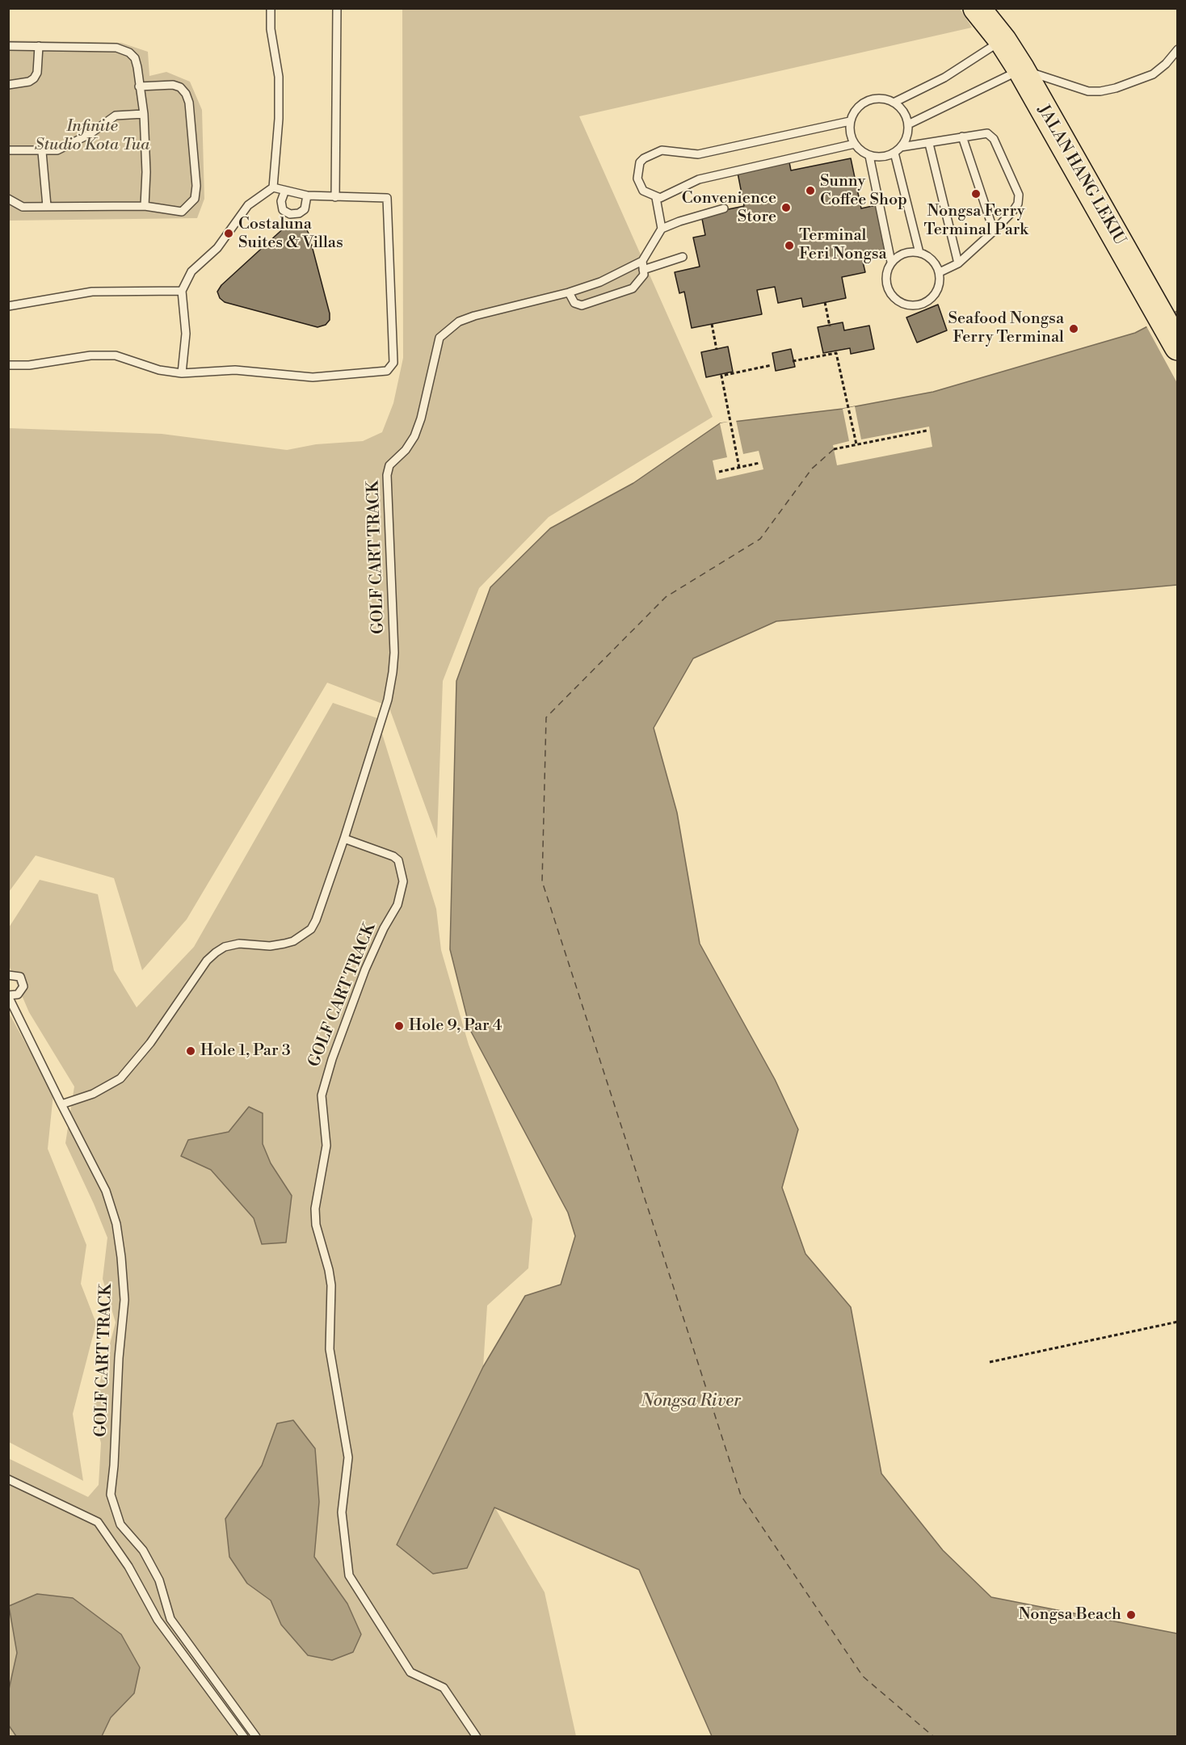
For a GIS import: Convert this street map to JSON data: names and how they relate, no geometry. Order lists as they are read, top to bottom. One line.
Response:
{"streets":{"highway":["JALAN HANG LEKIU"],"lane":["GOLF CART TRACK"]},"water":["Nongsa River"],"parks":["Infinite Studio Kota Tua"],"places":["Sunny Coffee Shop","Nongsa Ferry Terminal Park","Convenience Store","Costaluna Suites & Villas","Terminal Feri Nongsa","Seafood Nongsa Ferry Terminal","Hole 9, Par 4","Hole 1, Par 3","Nongsa Beach"]}
